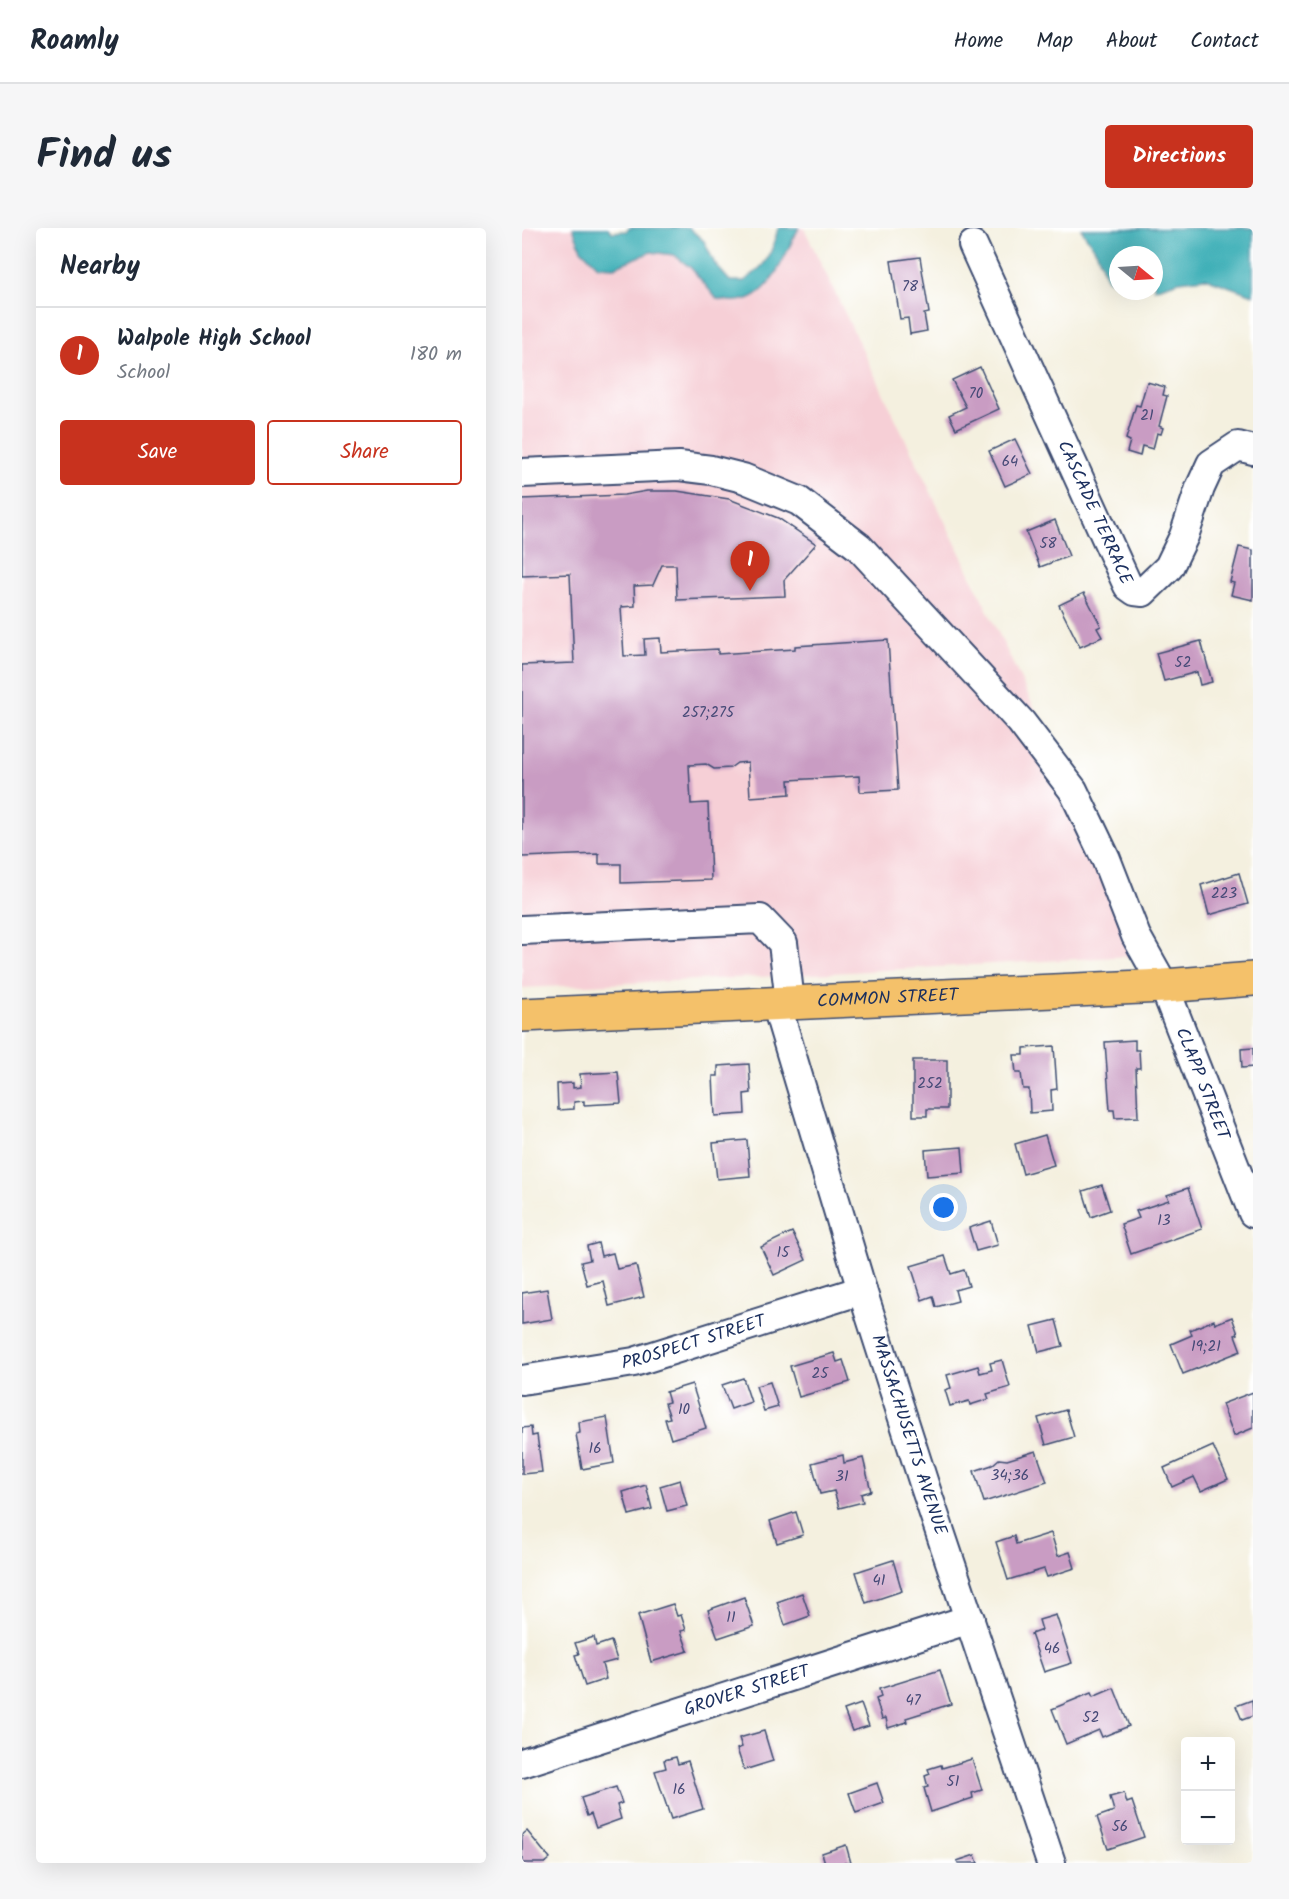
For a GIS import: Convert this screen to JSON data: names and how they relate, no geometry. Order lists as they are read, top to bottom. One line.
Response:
{"streets":{"main road":["COMMON STREET"],"street":["CASCADE TERRACE","CLAPP STREET","PROSPECT STREET","MASSACHUSETTS AVENUE","GROVER STREET"]},"crossings":[["COMMON STREET","CLAPP STREET"],["COMMON STREET","MASSACHUSETTS AVENUE"],["PROSPECT STREET","MASSACHUSETTS AVENUE"],["MASSACHUSETTS AVENUE","GROVER STREET"]],"house_numbers":["78","70","21","64","58","52","257;275","223","252","13","15","19;21","25","10","16","34;36","31","41","11","46","47","52","51","16","56"],"north":"right","page":{"header":"Roamly","nav":["Home","Map","About","Contact"],"title":"Find us","buttons":["Directions",["Save","Share"]],"heading":"Nearby","list":[{"mark":"1","name":"Walpole High School","note":"School","value":"180 m"}],"pins":"1","map_buttons":["+","−"]}}
